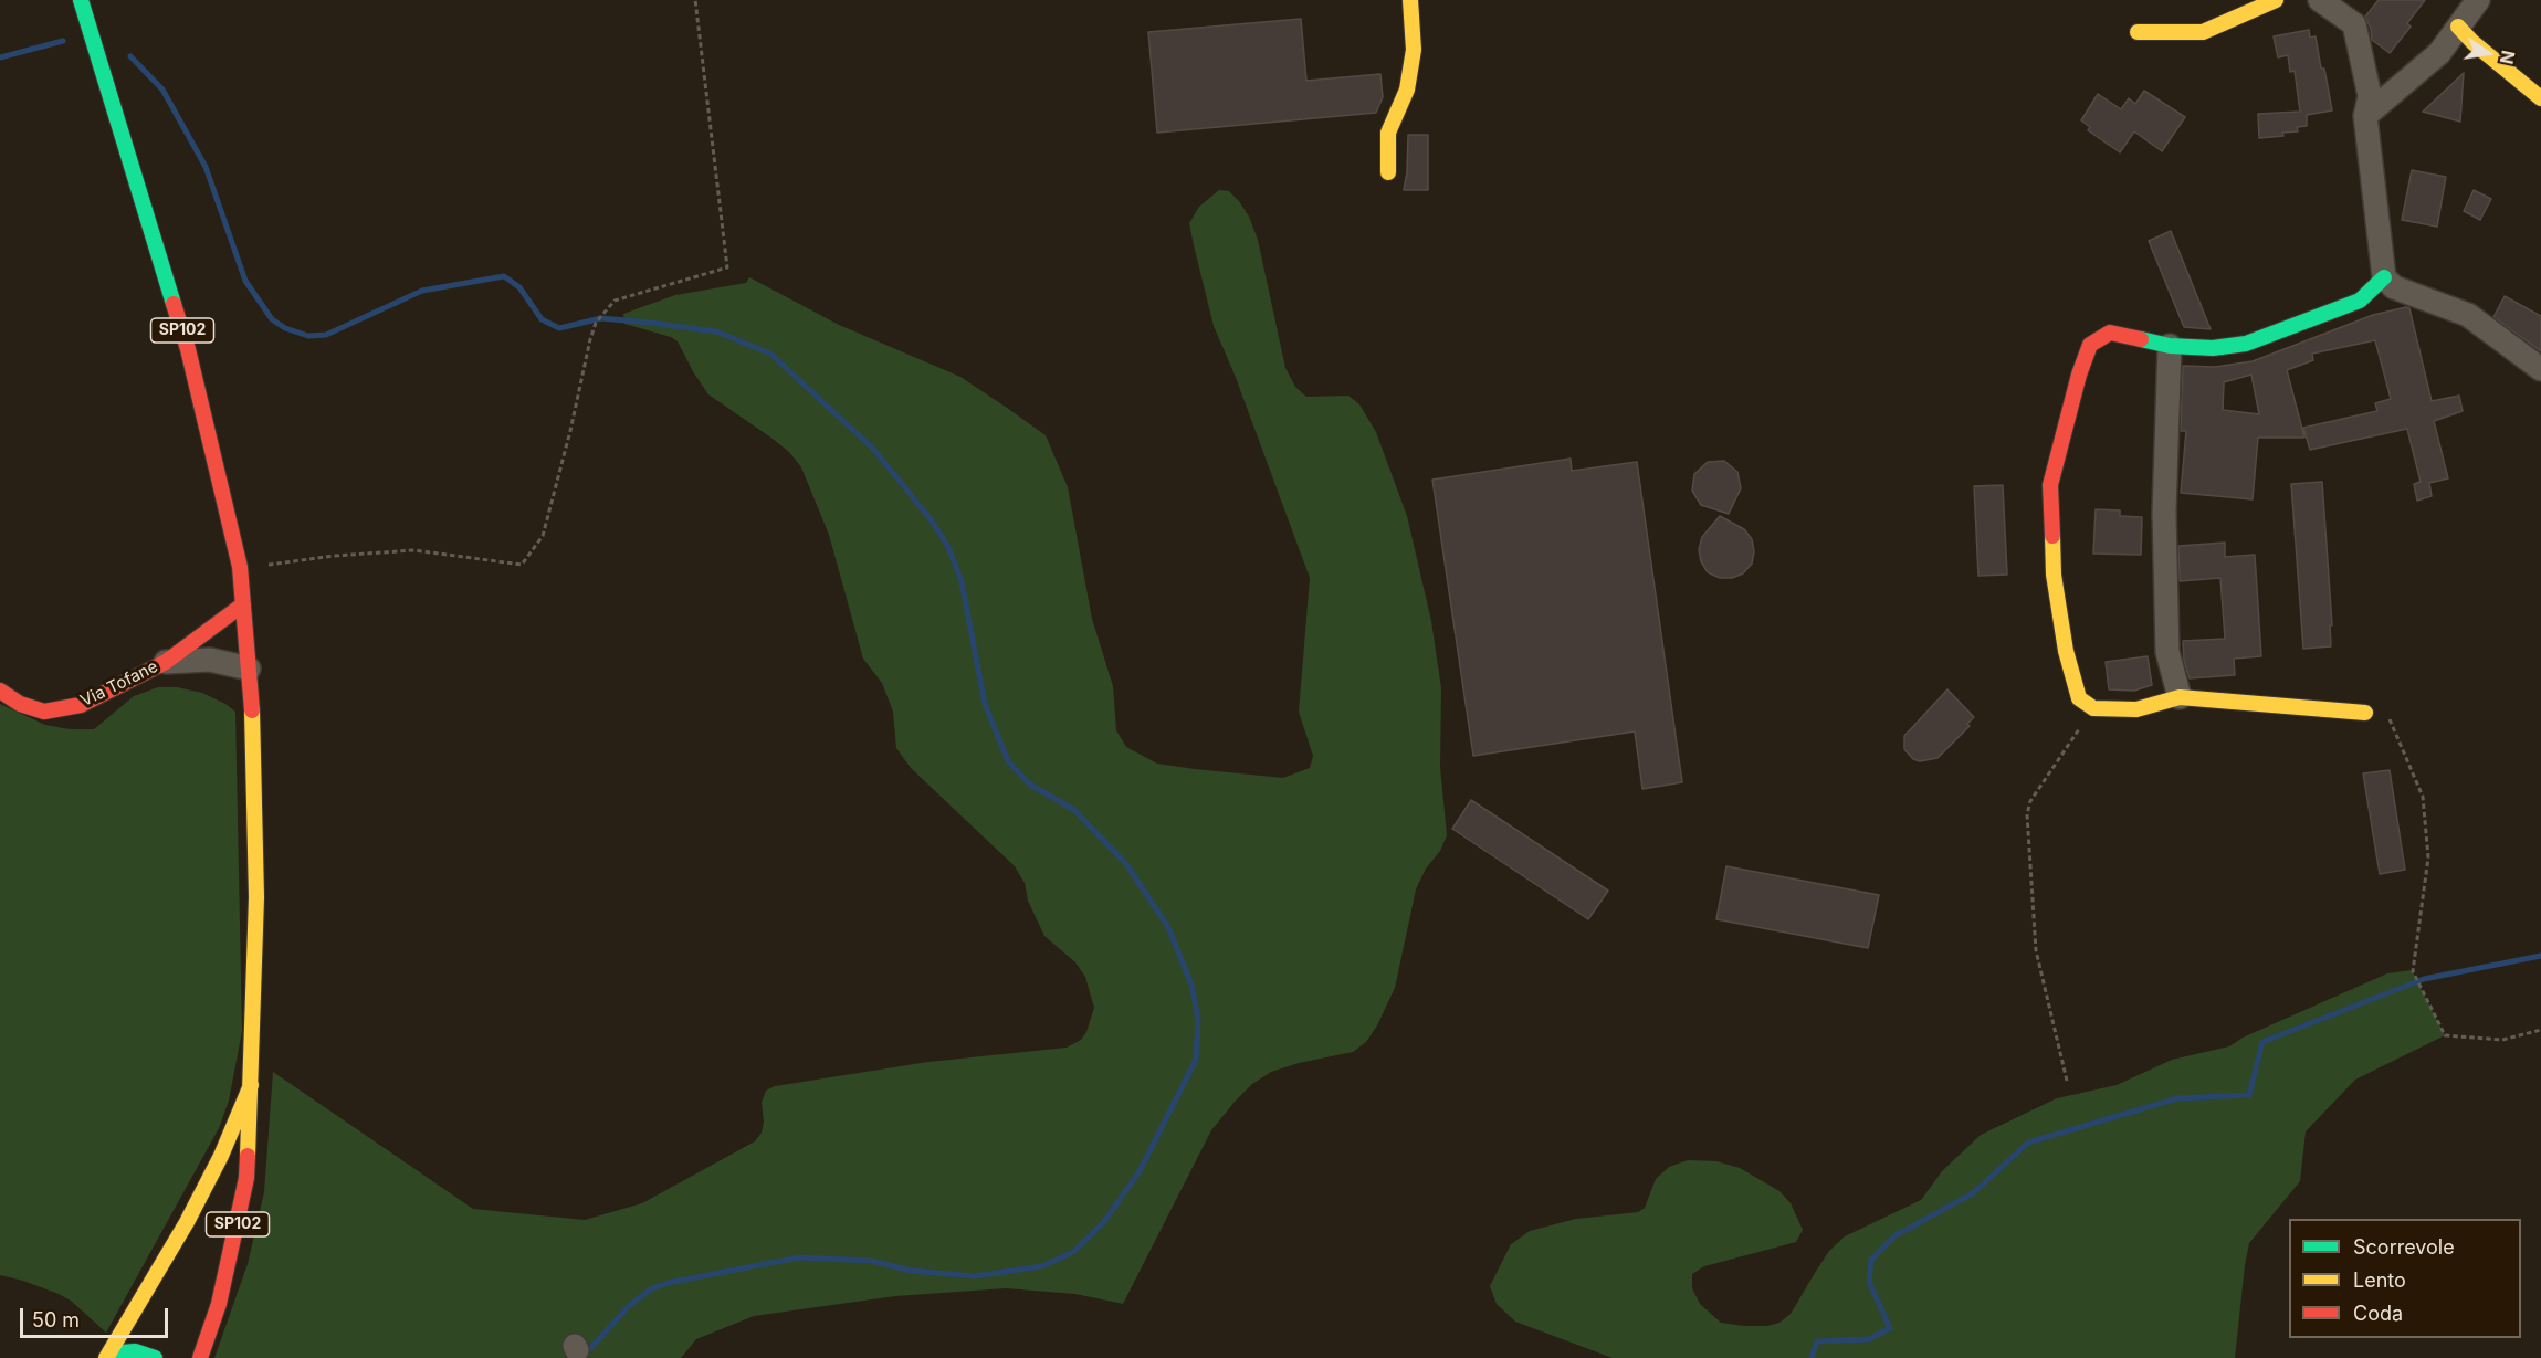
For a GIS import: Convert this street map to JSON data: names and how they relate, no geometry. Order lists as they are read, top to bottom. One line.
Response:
{"streets":{"main road":["SP102","Via Tofane"]},"crossings":[["SP102","Via Tofane"]],"legend":["Scorrevole","Lento","Coda"],"scale_bar":"50 m","north":"right"}
